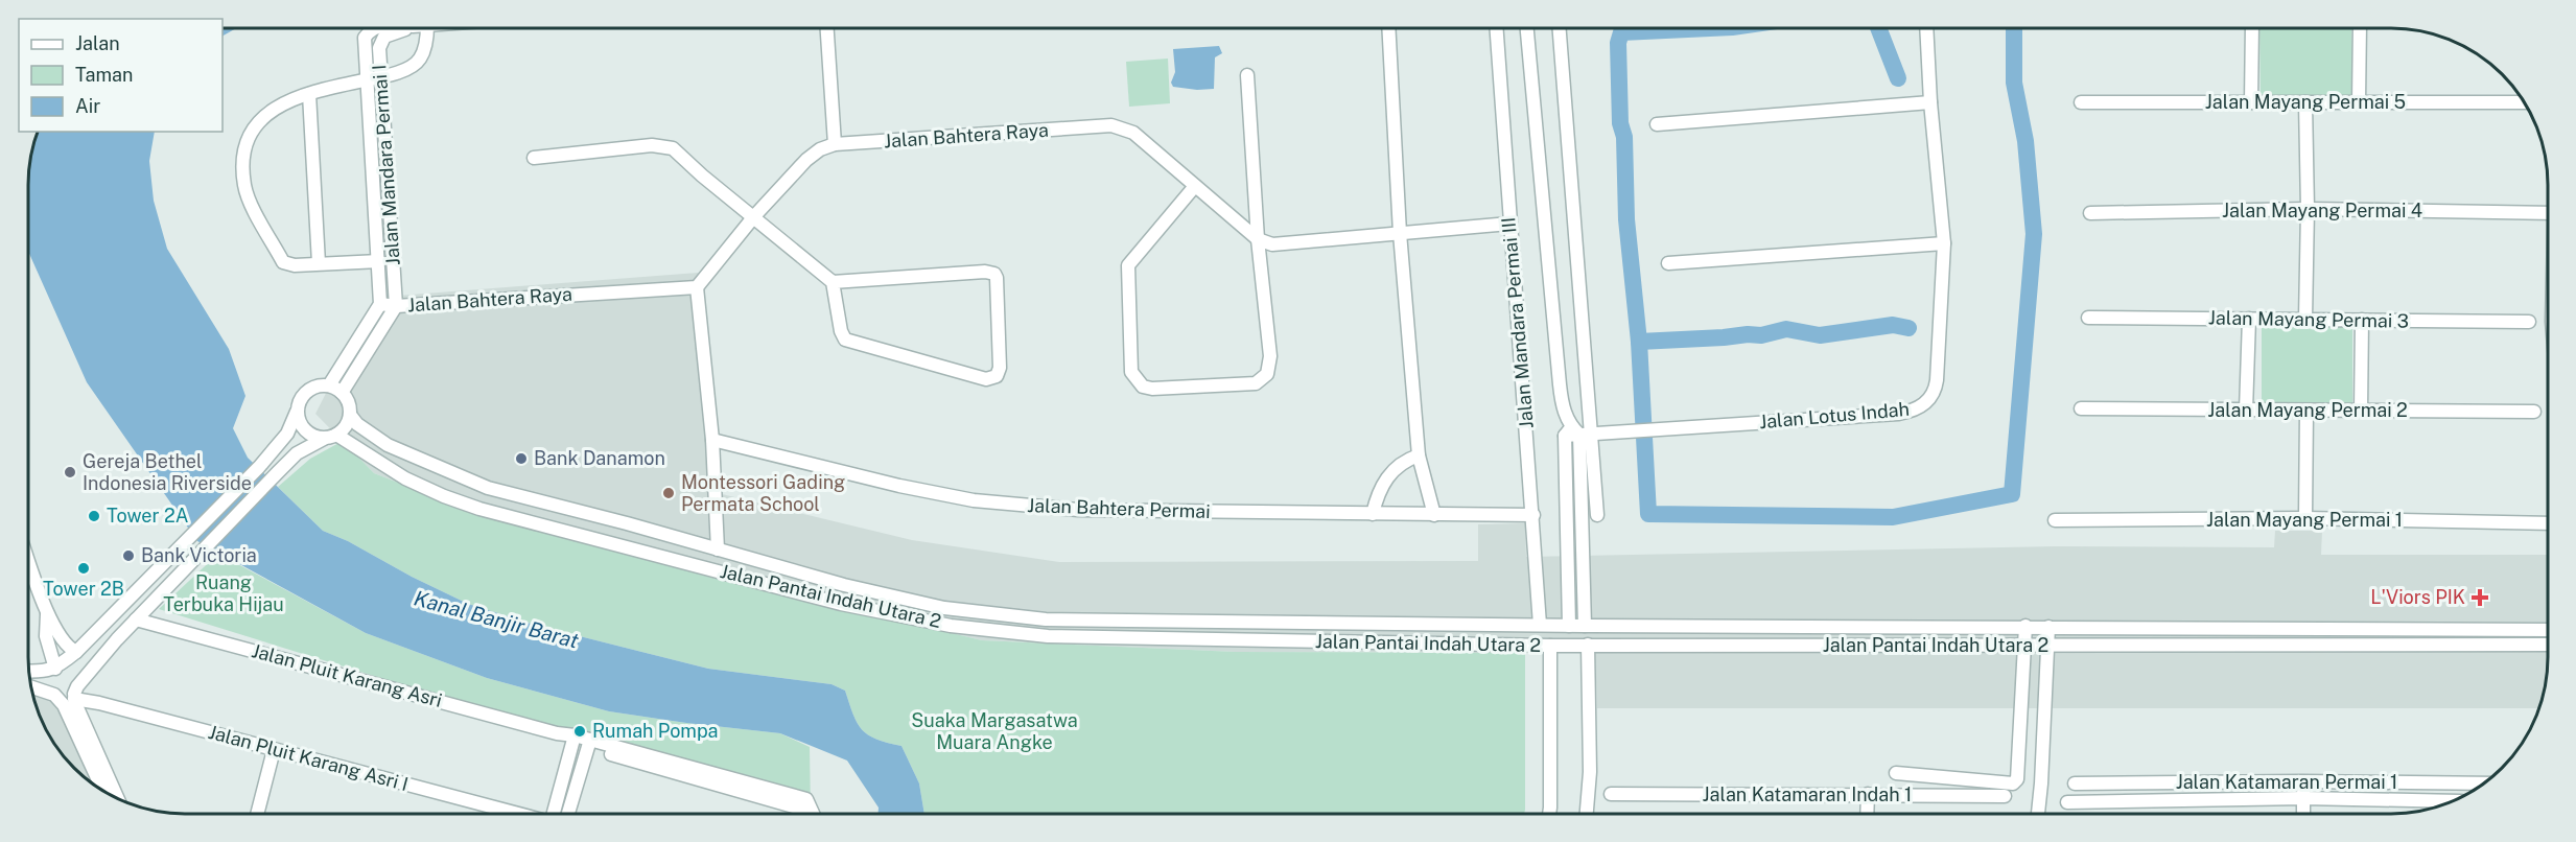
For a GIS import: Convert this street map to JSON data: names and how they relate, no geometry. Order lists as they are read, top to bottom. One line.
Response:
{"streets":{"street":["Jalan Mayang Permai 5","Jalan Bahtera Raya","Jalan Mandara Permai I","Jalan Mayang Permai 4","Jalan Mayang Permai 3","Jalan Mandara Permai III","Jalan Mayang Permai 2","Jalan Lotus Indah","Jalan Bahtera Permai","Jalan Mayang Permai 1","Jalan Pantai Indah Utara 2","Jalan Pluit Karang Asri","Jalan Pluit Karang Asri I","Jalan Katamaran Permai 1","Jalan Katamaran Indah 1"]},"crossings":[["Jalan Bahtera Raya","Jalan Mandara Permai I"],["Jalan Mandara Permai III","Jalan Bahtera Permai"],["Jalan Mandara Permai III","Jalan Pantai Indah Utara 2"],["Jalan Pantai Indah Utara 2","Jalan Katamaran Indah 1"]],"water":["Kanal Banjir Barat"],"parks":["Ruang Terbuka Hijau","Suaka Margasatwa Muara Angke"],"places":{"other":["Bank Danamon","Gereja Bethel Indonesia Riverside","Montessori Gading Permata School","Tower 2A","Bank Victoria","Tower 2B","Rumah Pompa"],"health":["L'Viors PIK"]},"legend":["Jalan","Taman","Air"]}
